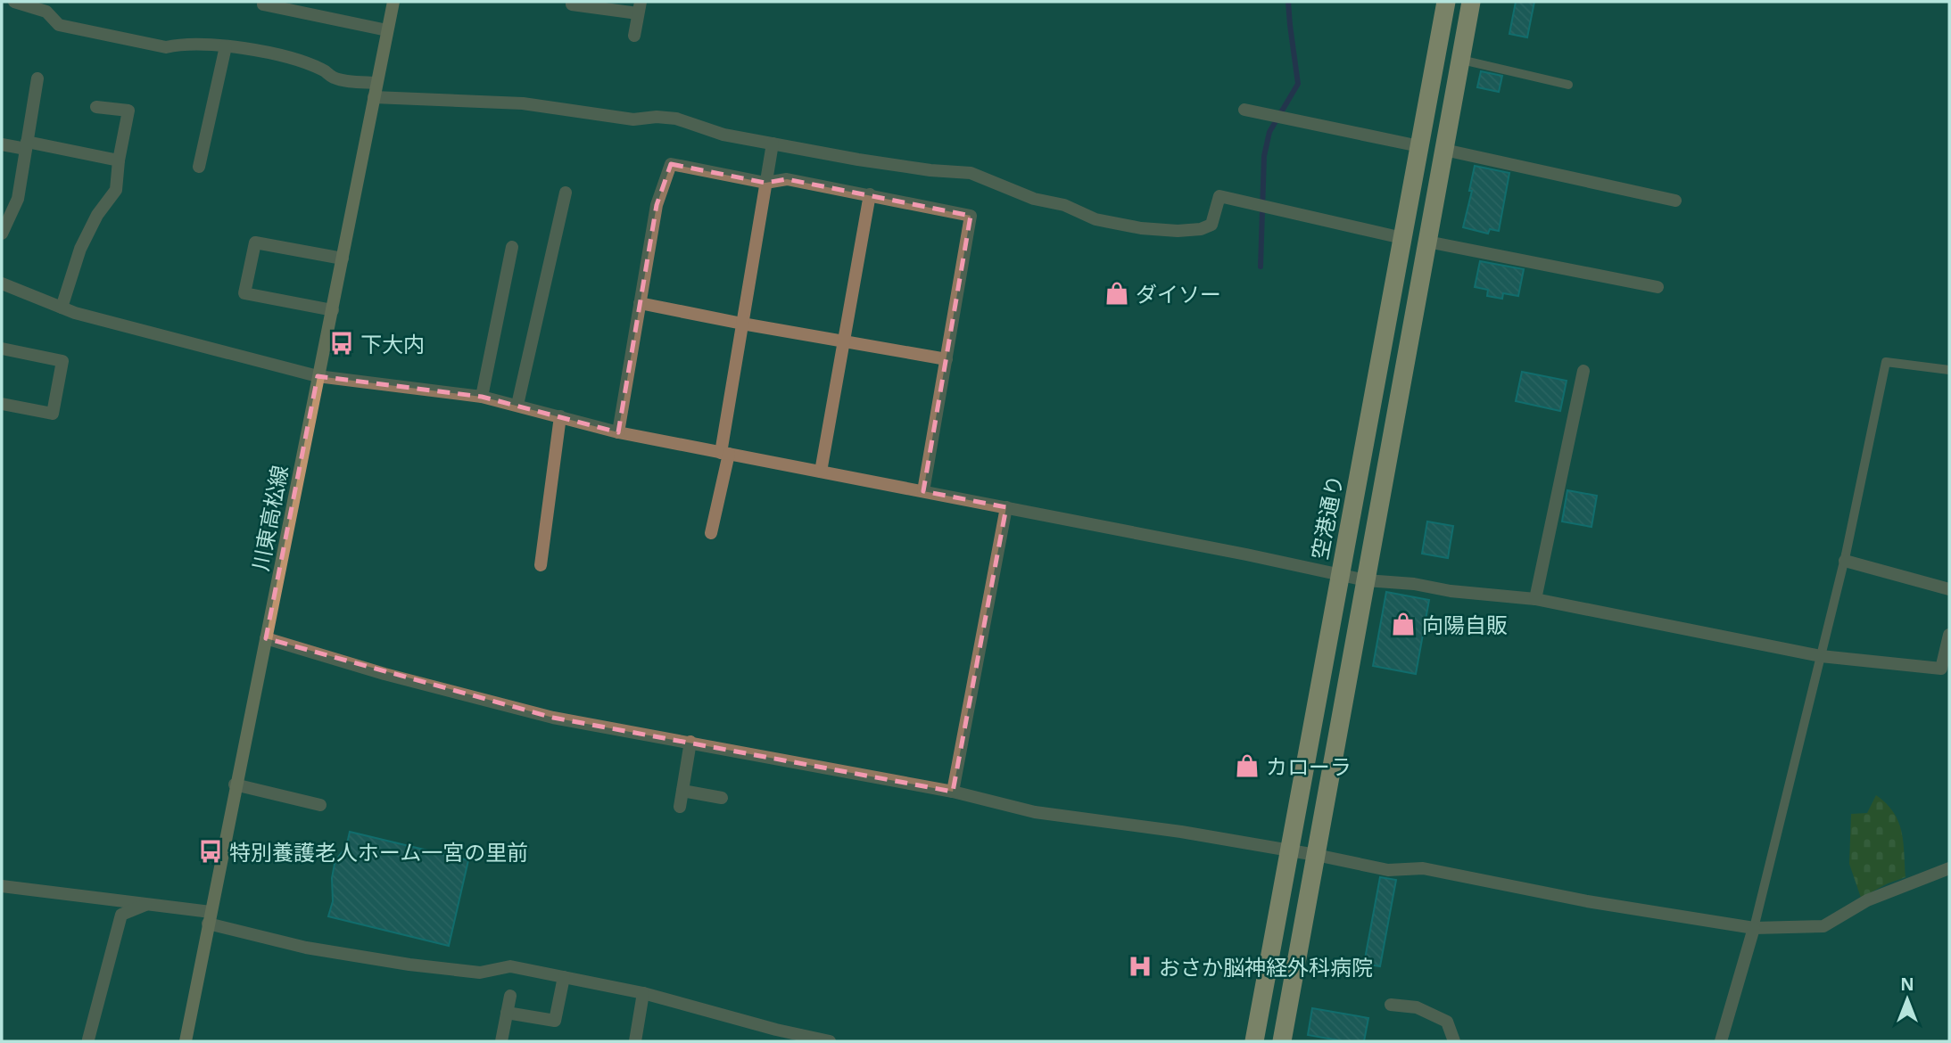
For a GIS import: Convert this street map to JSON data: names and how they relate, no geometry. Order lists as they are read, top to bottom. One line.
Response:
{"streets":{"highway":["空港通り"],"main road":["川東高松線"]},"places":{"shop":["ダイソー","向陽自販","カローラ"],"bus stop":["下大内","特別養護老人ホーム一宮の里前"],"hospital":["おさか脳神経外科病院"]},"north":"top"}
